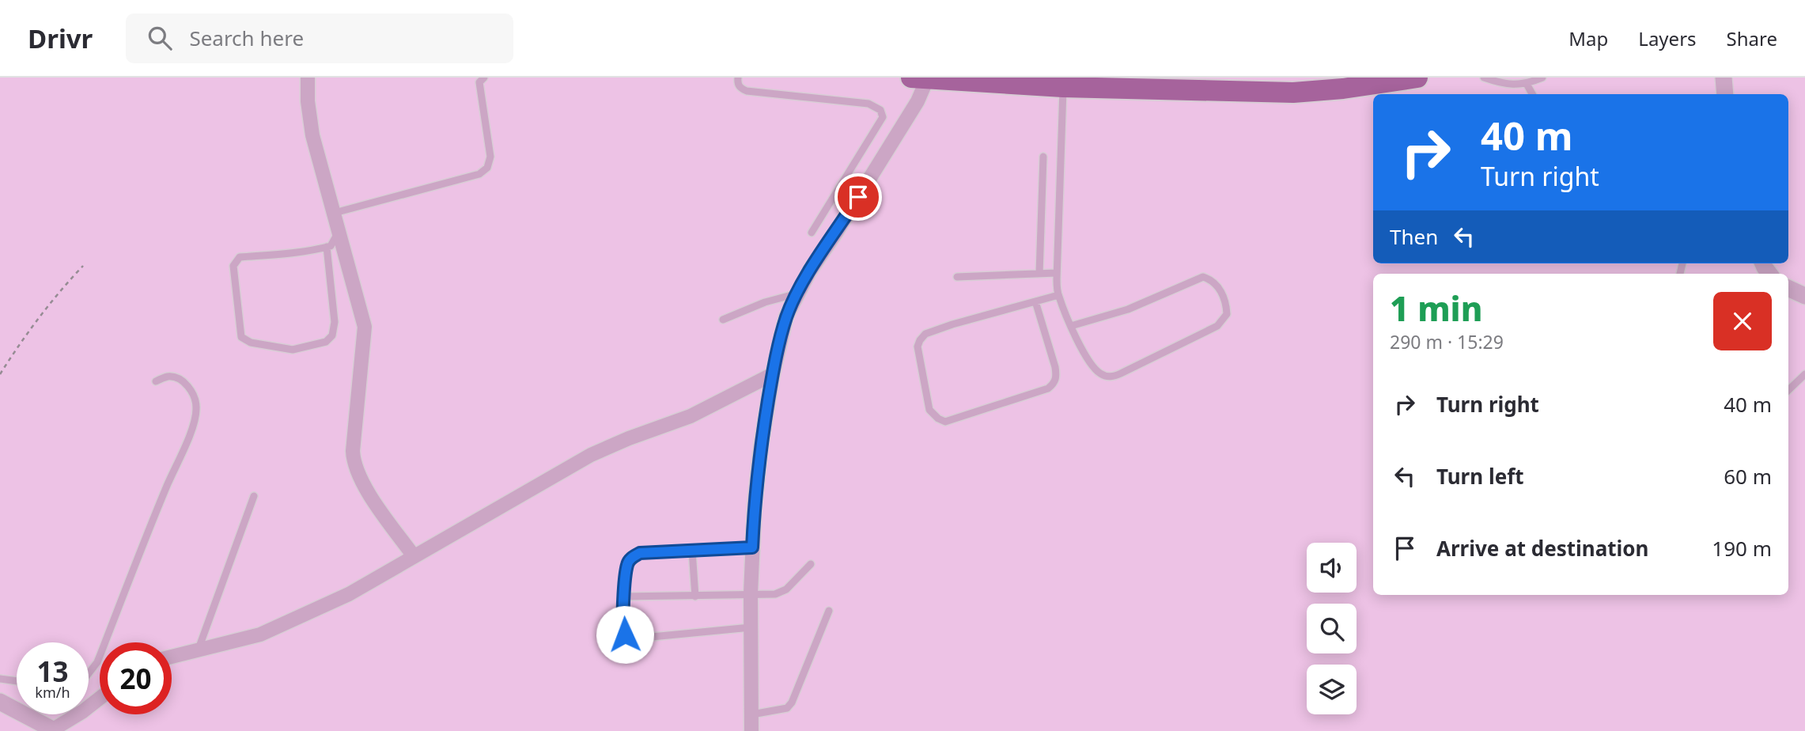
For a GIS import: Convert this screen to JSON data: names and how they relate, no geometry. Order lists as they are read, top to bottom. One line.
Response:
{"page":{"header":"Drivr","search":"Search here","nav":["Map","Layers","Share"],"turn":["40 m","Turn right"],"then":"Then","heading":["1 min","290 m · 15:29"],"list":[{"name":"Turn right","value":"40 m"},{"name":"Turn left","value":"60 m"},{"name":"Arrive at destination","value":"190 m"}],"speed":"13 km/h","limit":"20"}}
